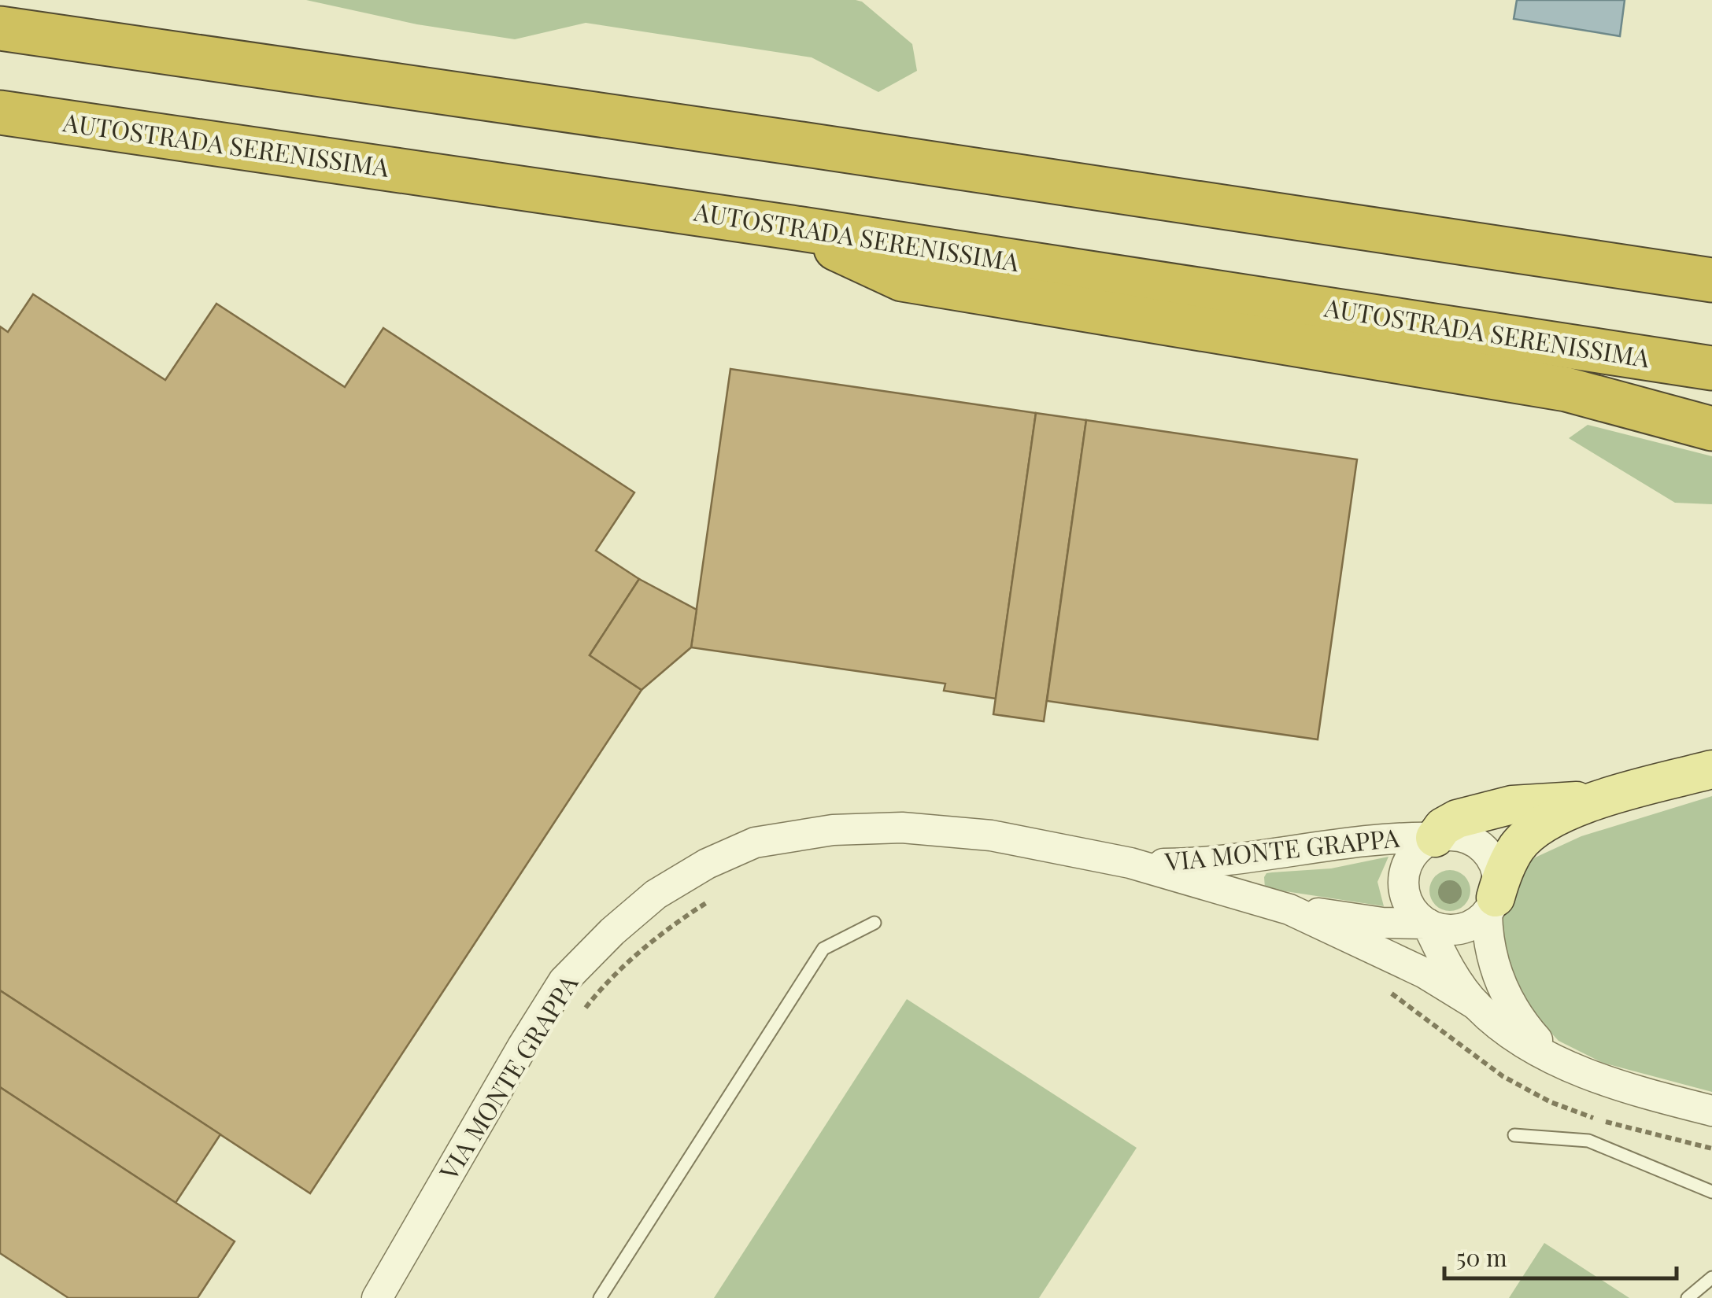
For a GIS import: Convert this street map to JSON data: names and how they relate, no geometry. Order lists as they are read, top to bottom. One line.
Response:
{"streets":{"highway":["AUTOSTRADA SERENISSIMA"],"street":["VIA MONTE GRAPPA"]},"scale_bar":"50 m"}
